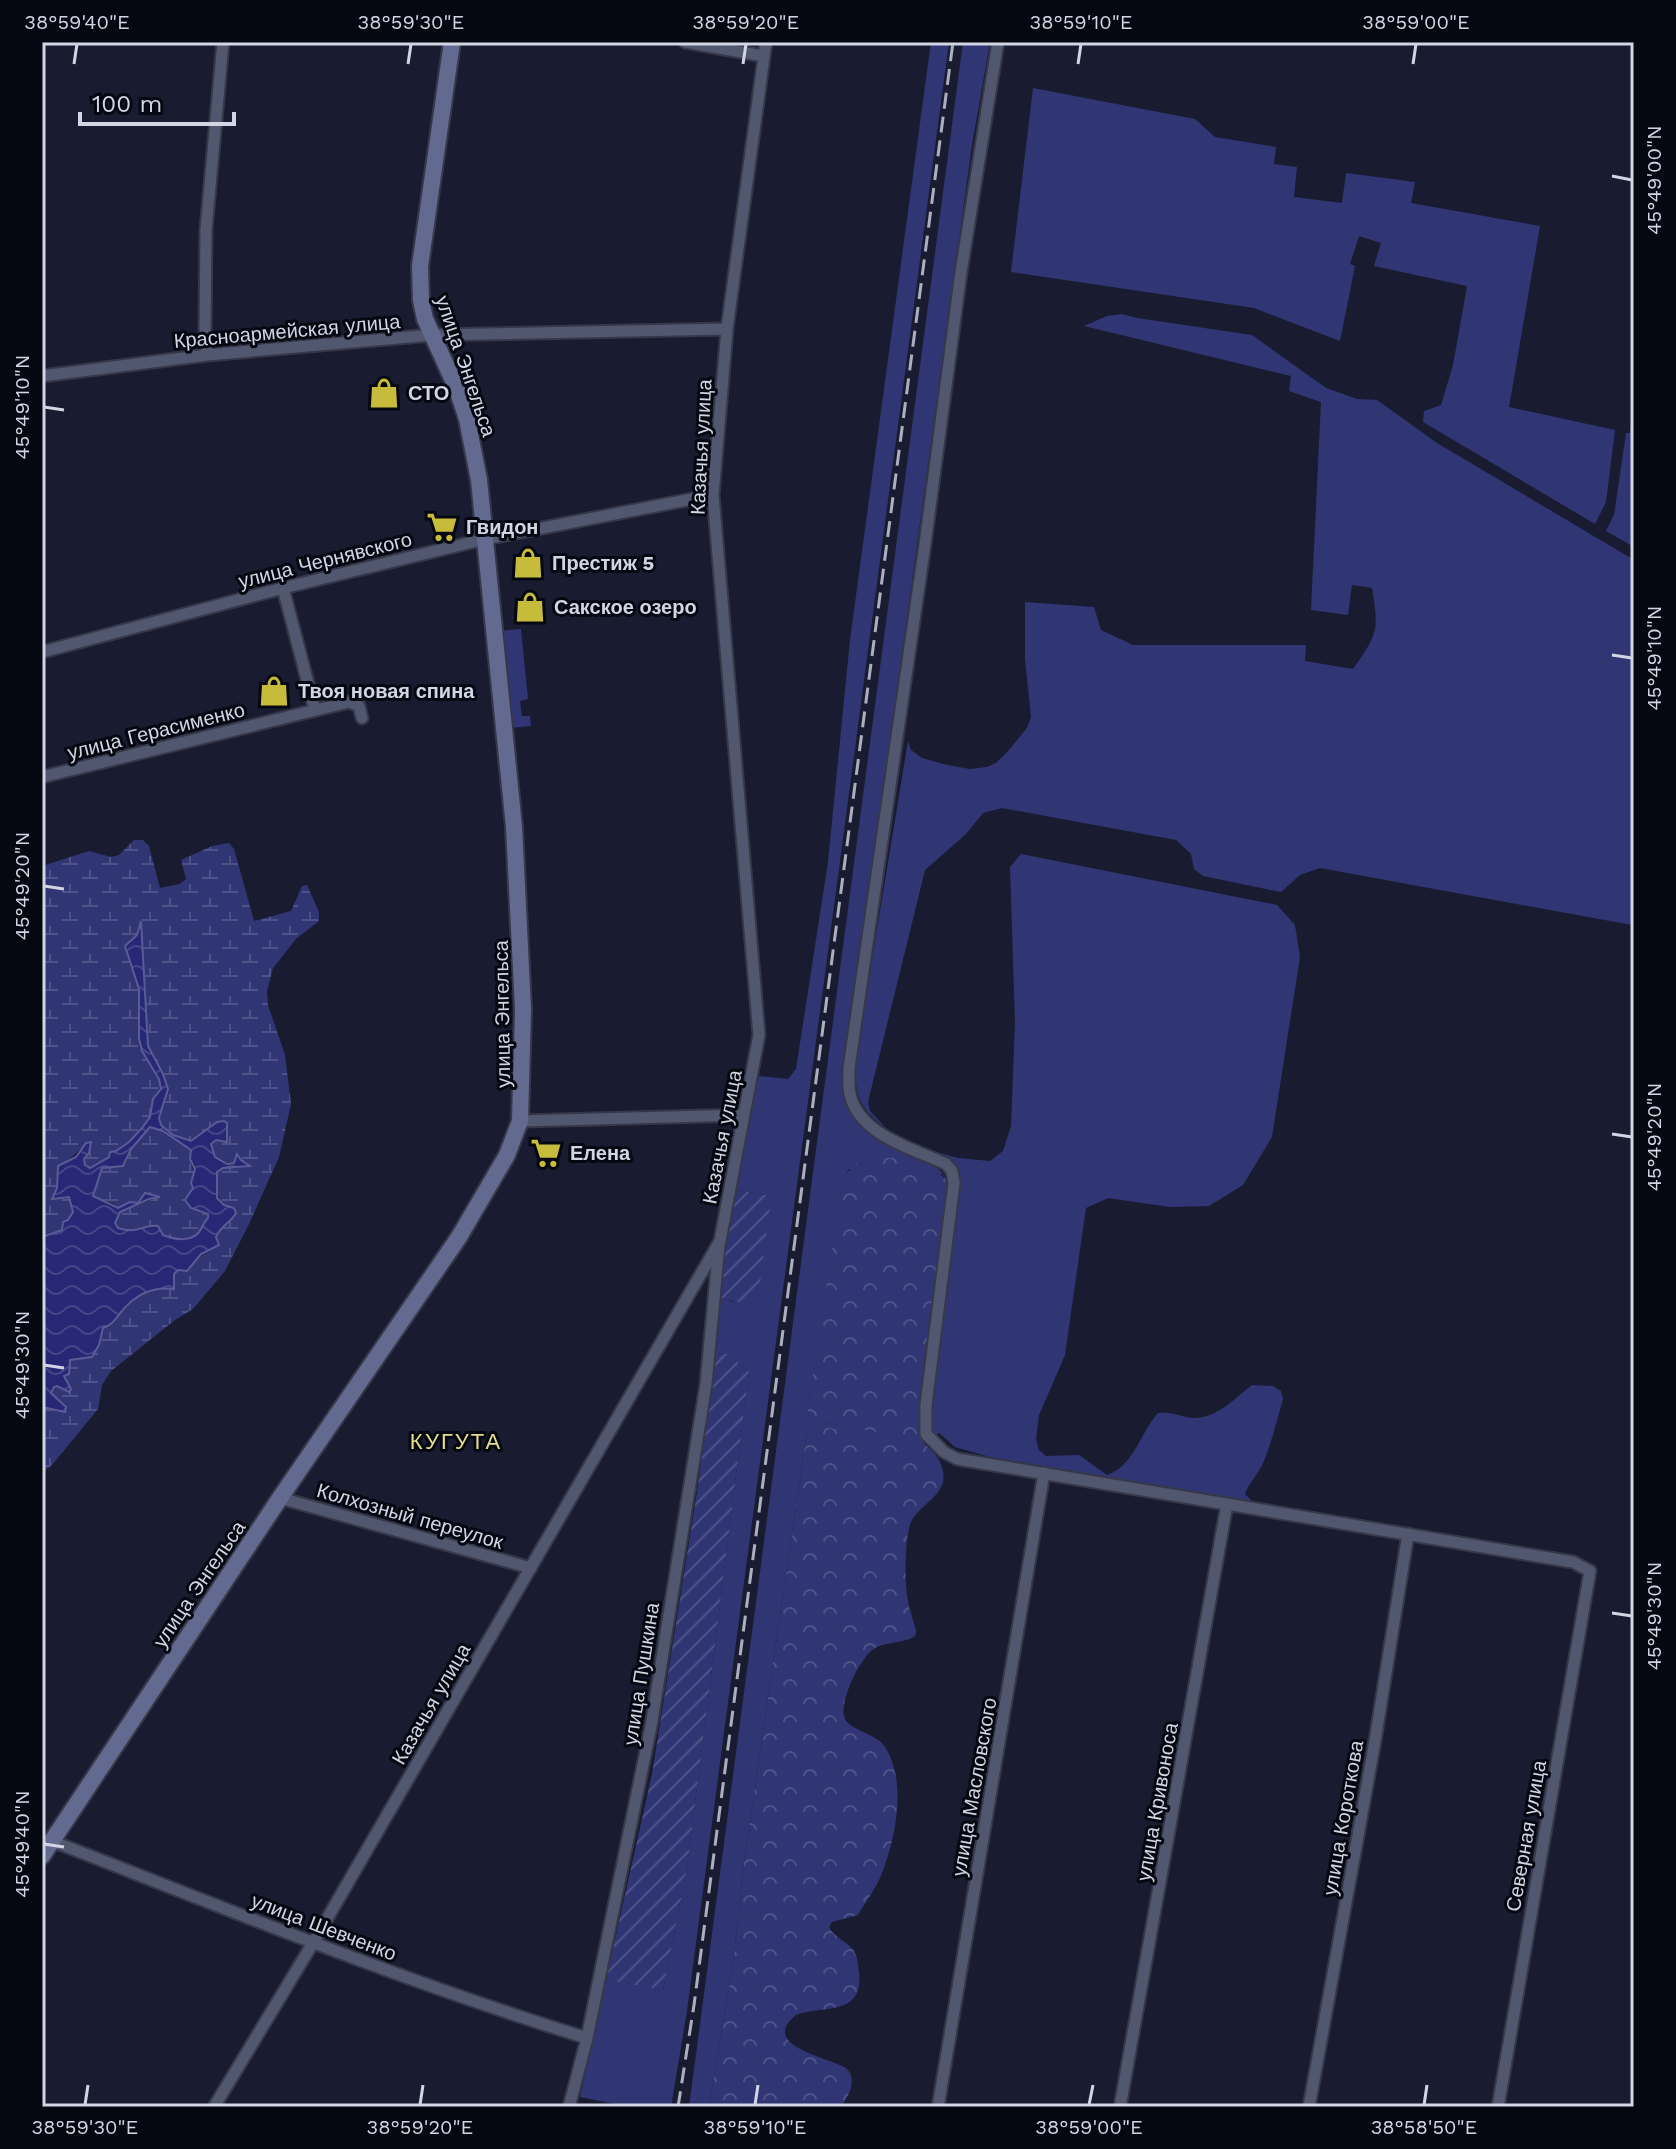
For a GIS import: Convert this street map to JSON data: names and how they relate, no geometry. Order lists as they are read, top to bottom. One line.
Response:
{"streets":{"street":["Красноармейская улица","улица Энгельса","Казачья улица","улица Чернявского","улица Герасименко","Колхозный переулок","улица Пушкина","улица Масловского","улица Кривоноса","улица Короткова","Северная улица","улица Шевченко"]},"crossings":[["Красноармейская улица","улица Энгельса"],["Красноармейская улица","Казачья улица"],["улица Энгельса","улица Чернявского"],["улица Энгельса","Колхозный переулок"],["улица Энгельса","улица Шевченко"],["Казачья улица","улица Чернявского"],["Казачья улица","Колхозный переулок"],["Казачья улица","улица Пушкина"],["Казачья улица","улица Шевченко"],["улица Пушкина","улица Шевченко"],["улица Короткова","Северная улица"]],"districts":["КУГУТА"],"places":{"shop":["СТО","Престиж 5","Сакское озеро","Твоя новая спина"],"supermarket":["Гвидон","Елена"]},"scale_bar":"100 m","coordinates":["38°59'40\"E","38°59'30\"E","38°59'20\"E","38°59'10\"E","38°59'00\"E","45°49'00\"N","45°49'10\"N","45°49'20\"N","45°49'30\"N","45°49'40\"N","38°58'50\"E"]}
